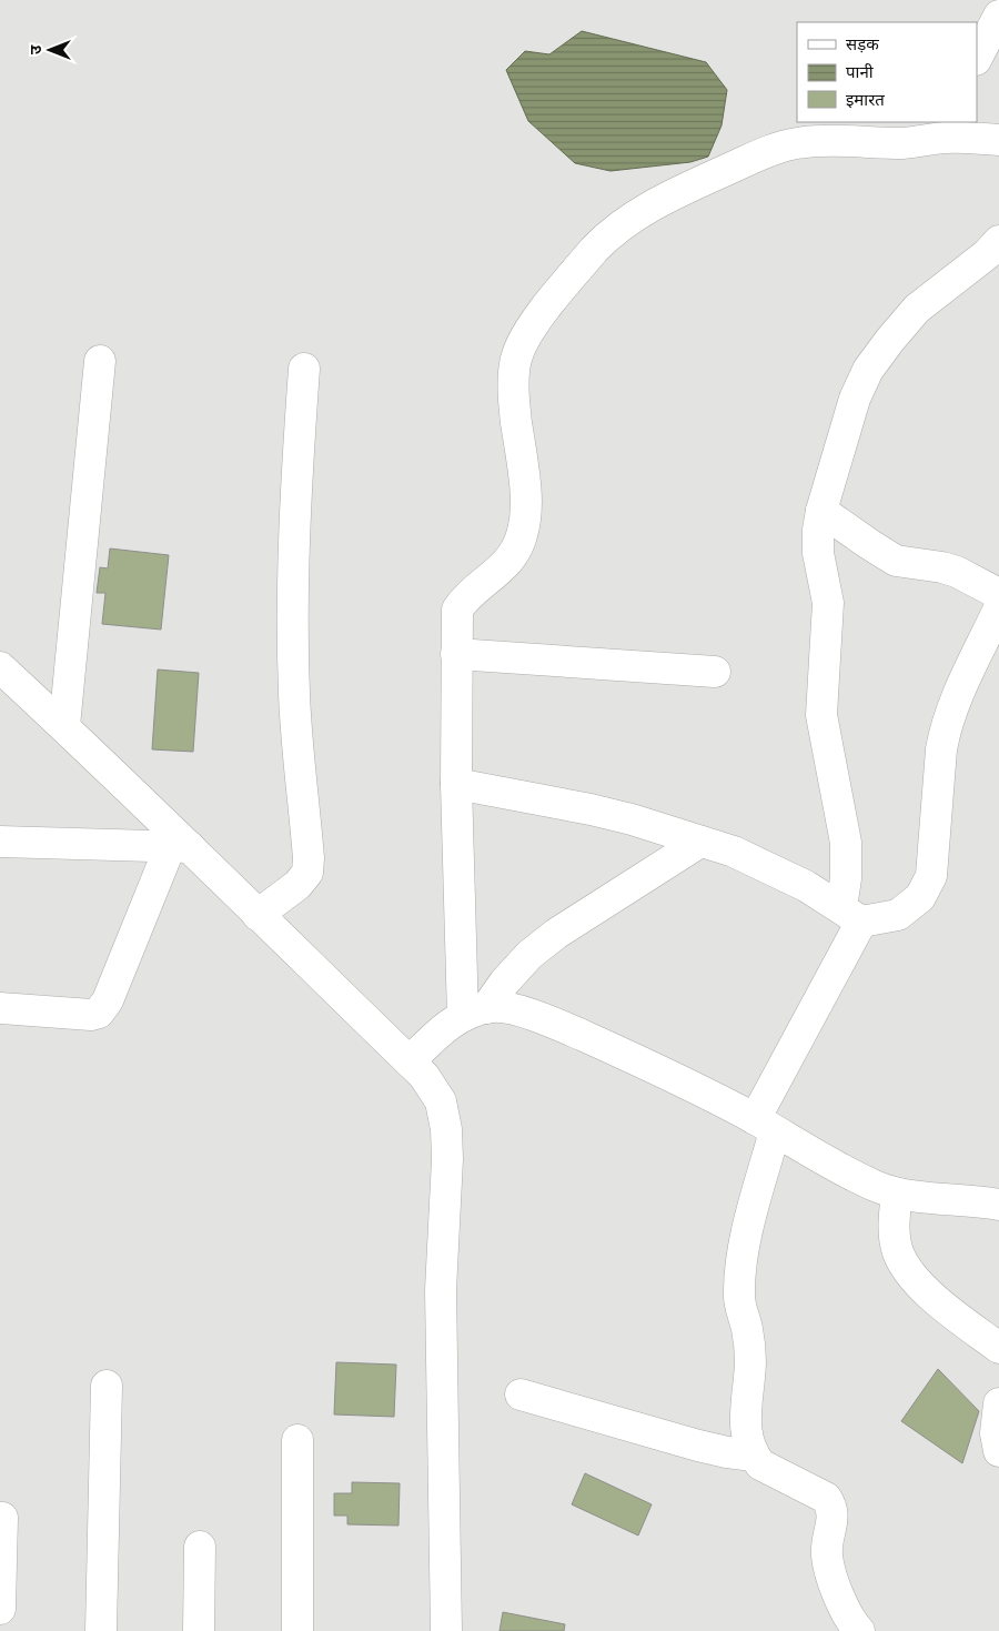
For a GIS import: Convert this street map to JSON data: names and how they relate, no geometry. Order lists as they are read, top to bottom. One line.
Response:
{"legend":["सड़क","पानी","इमारत"],"north":"left"}
